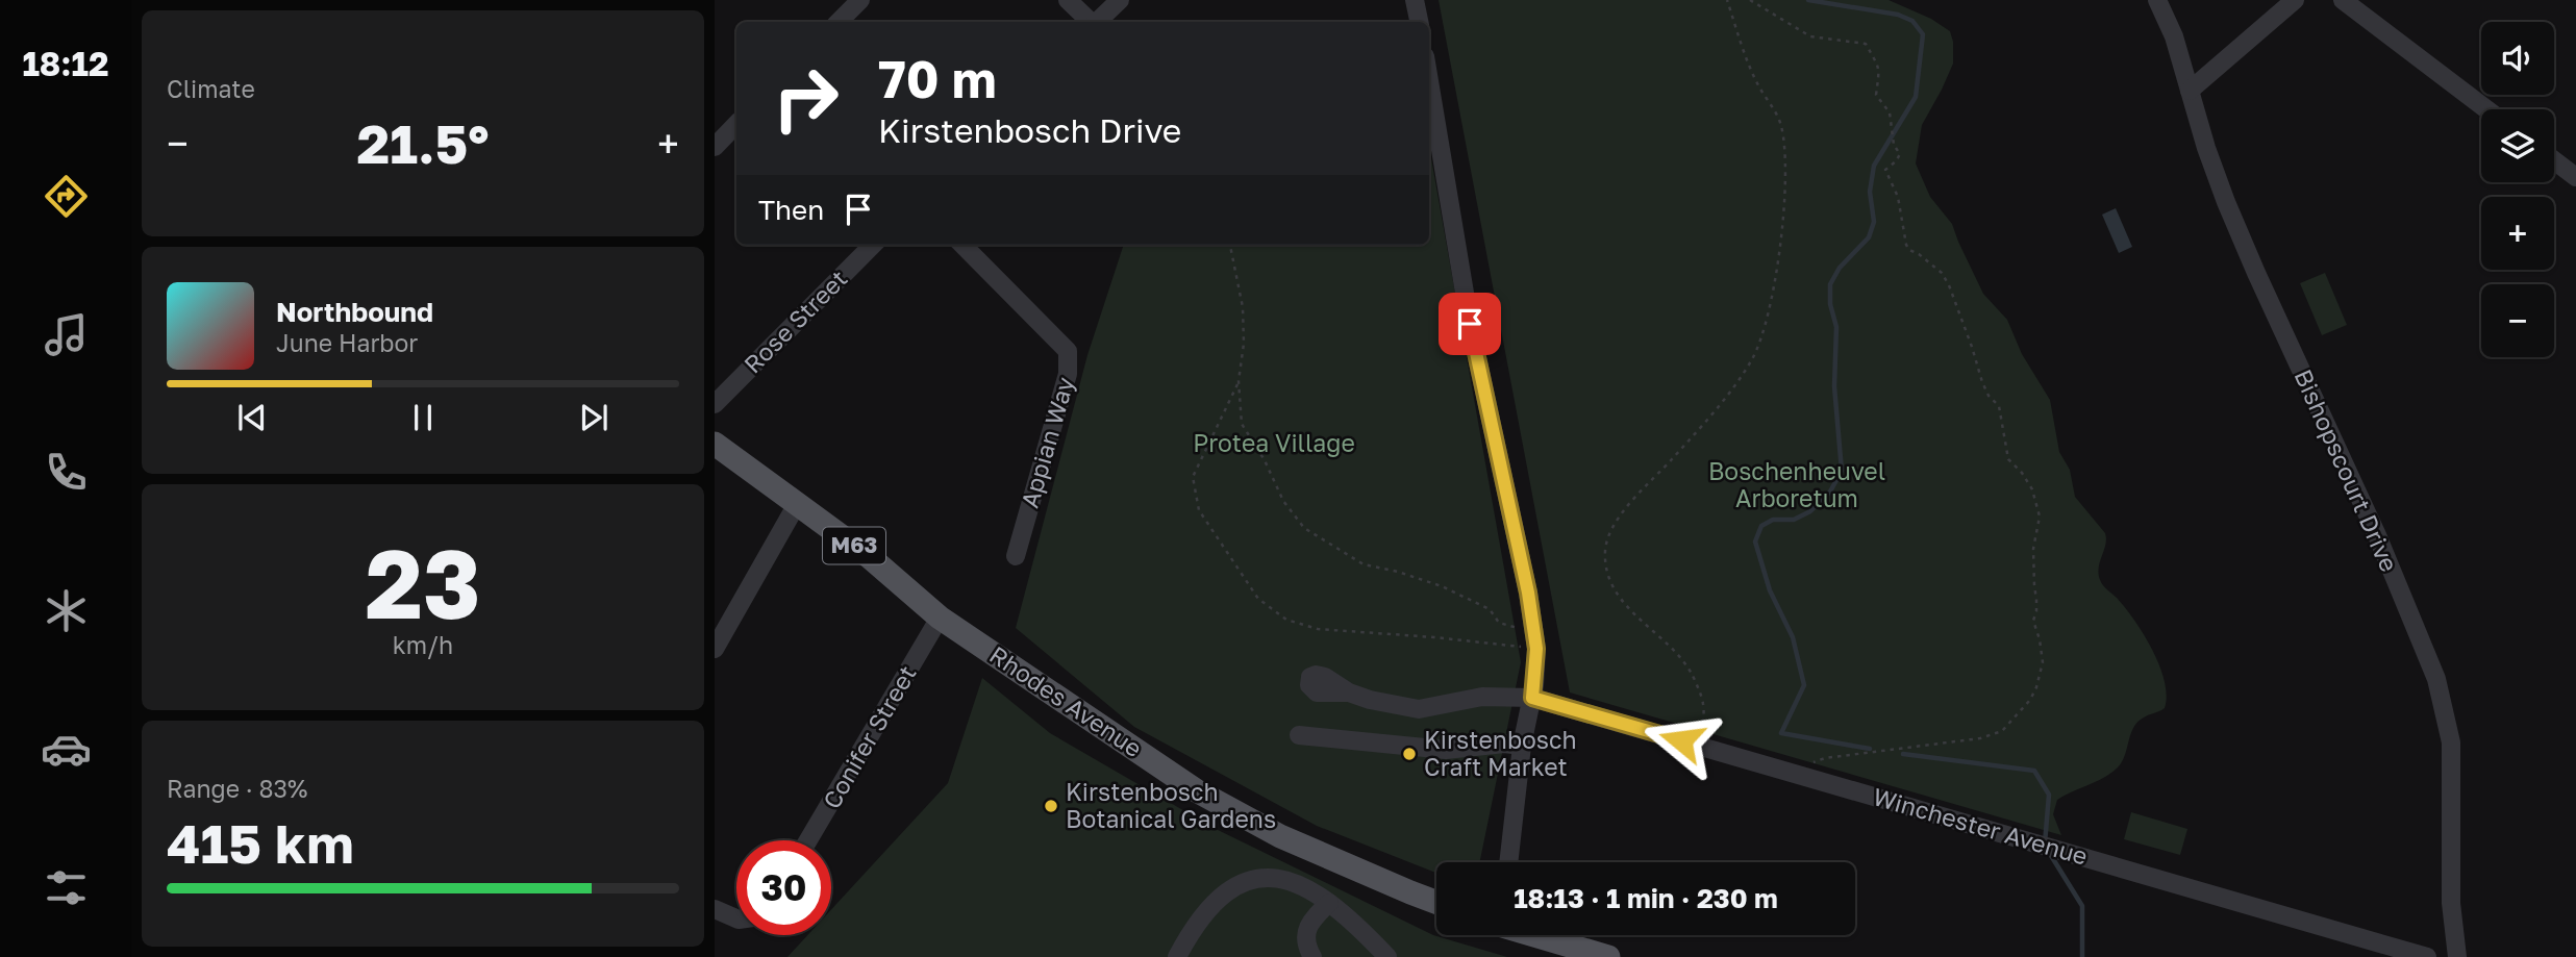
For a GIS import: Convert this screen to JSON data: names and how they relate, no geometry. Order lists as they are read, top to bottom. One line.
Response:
{"streets":{"main road":["M63","Rhodes Avenue"],"street":["Rose Street","Appian Way","Bishopscourt Drive","Conifer Street","Winchester Avenue"]},"crossings":[["Rhodes Avenue","Conifer Street"]],"parks":["Protea Village","Boschenheuvel Arboretum"],"places":["Kirstenbosch Craft Market","Kirstenbosch Botanical Gardens"],"page":{"tabs":"18:12","tile":["Climate",["23","km/h"],["Range · 83%","415 km"]],"map_buttons":["+","−"],"turn":["70 m","Kirstenbosch Drive"],"heat":["−","21.5°","+"],"then":"Then","song":["Northbound","June Harbor"],"limit":"30","trip":"18:13 · 1 min · 230 m"}}
